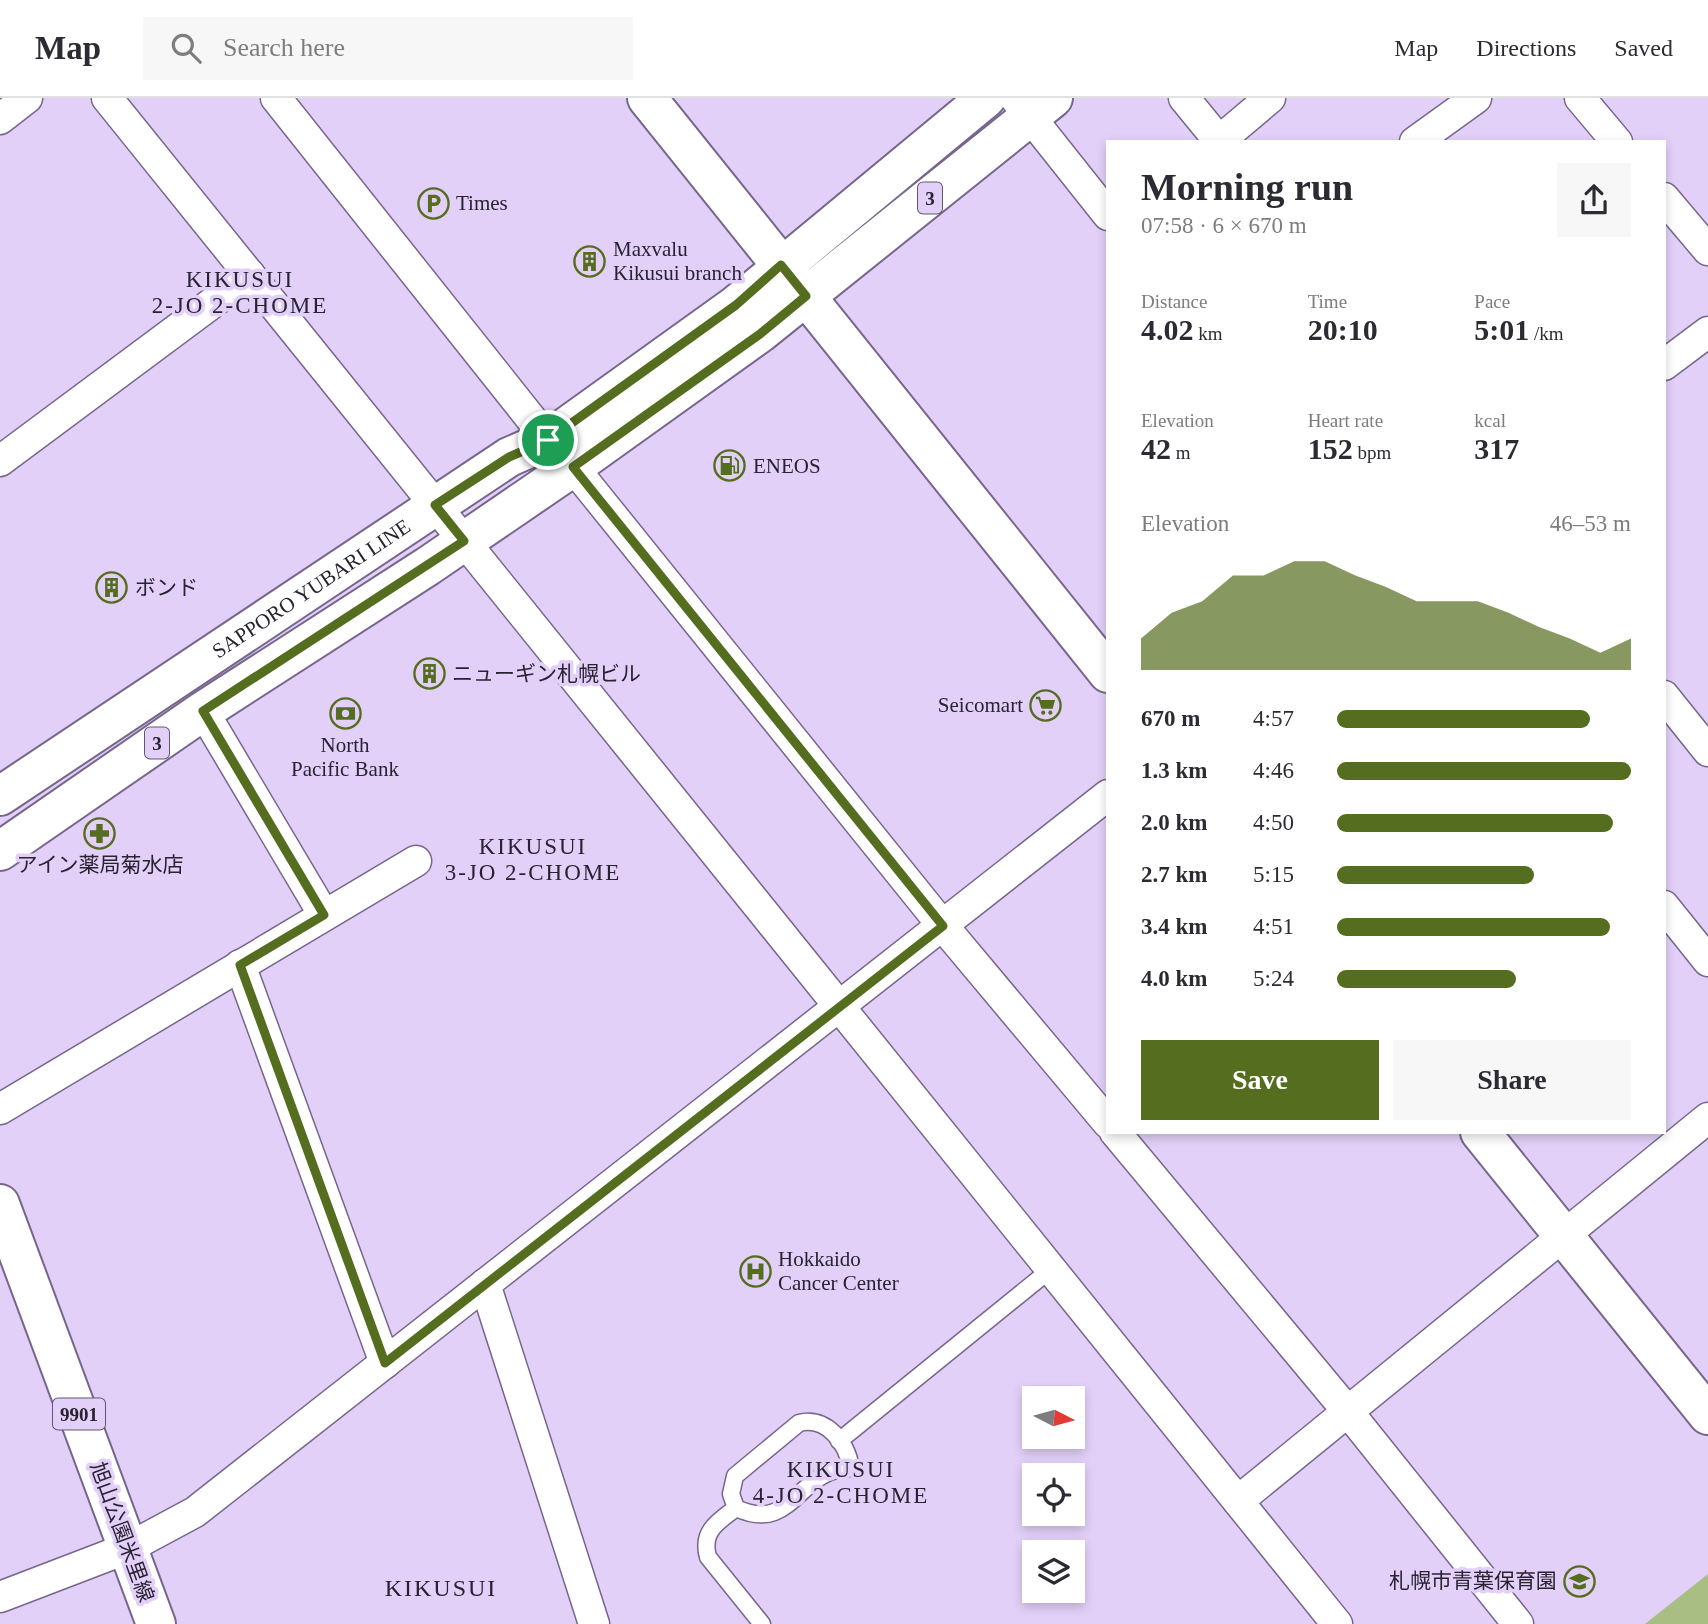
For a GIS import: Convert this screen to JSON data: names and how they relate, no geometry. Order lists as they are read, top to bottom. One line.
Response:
{"streets":{"main road":["3","SAPPORO YUBARI LINE","9901","旭山公園米里線"]},"districts":["KIKUSUI 2-JO 2-CHOME","KIKUSUI 3-JO 2-CHOME","KIKUSUI 4-JO 2-CHOME","KIKUSUI"],"places":{"parking":["Times"],"building":["Maxvalu Kikusui branch","ボンド","ニューギン札幌ビル"],"fuel station":["ENEOS"],"supermarket":["Seicomart"],"bank":["North Pacific Bank"],"pharmacy":["アイン薬局菊水店"],"hospital":["Hokkaido Cancer Center"],"school or university":["札幌市青葉保育園"]},"north":"right","page":{"header":"Map","search":"Search here","nav":["Map","Directions","Saved"],"heading":["Morning run","07:58 · 6 × 670 m"],"stats":[["Distance","4.02 km"],["Time","20:10"],["Pace","5:01 /km"],["Elevation","42 m"],["Heart rate","152 bpm"],["kcal","317"]],"chart":["Elevation","46–53 m"],"list":[{"name":"670 m","note":"4:57"},{"name":"1.3 km","note":"4:46"},{"name":"2.0 km","note":"4:50"},{"name":"2.7 km","note":"5:15"},{"name":"3.4 km","note":"4:51"},{"name":"4.0 km","note":"5:24"}],"buttons":["Save","Share"]}}
